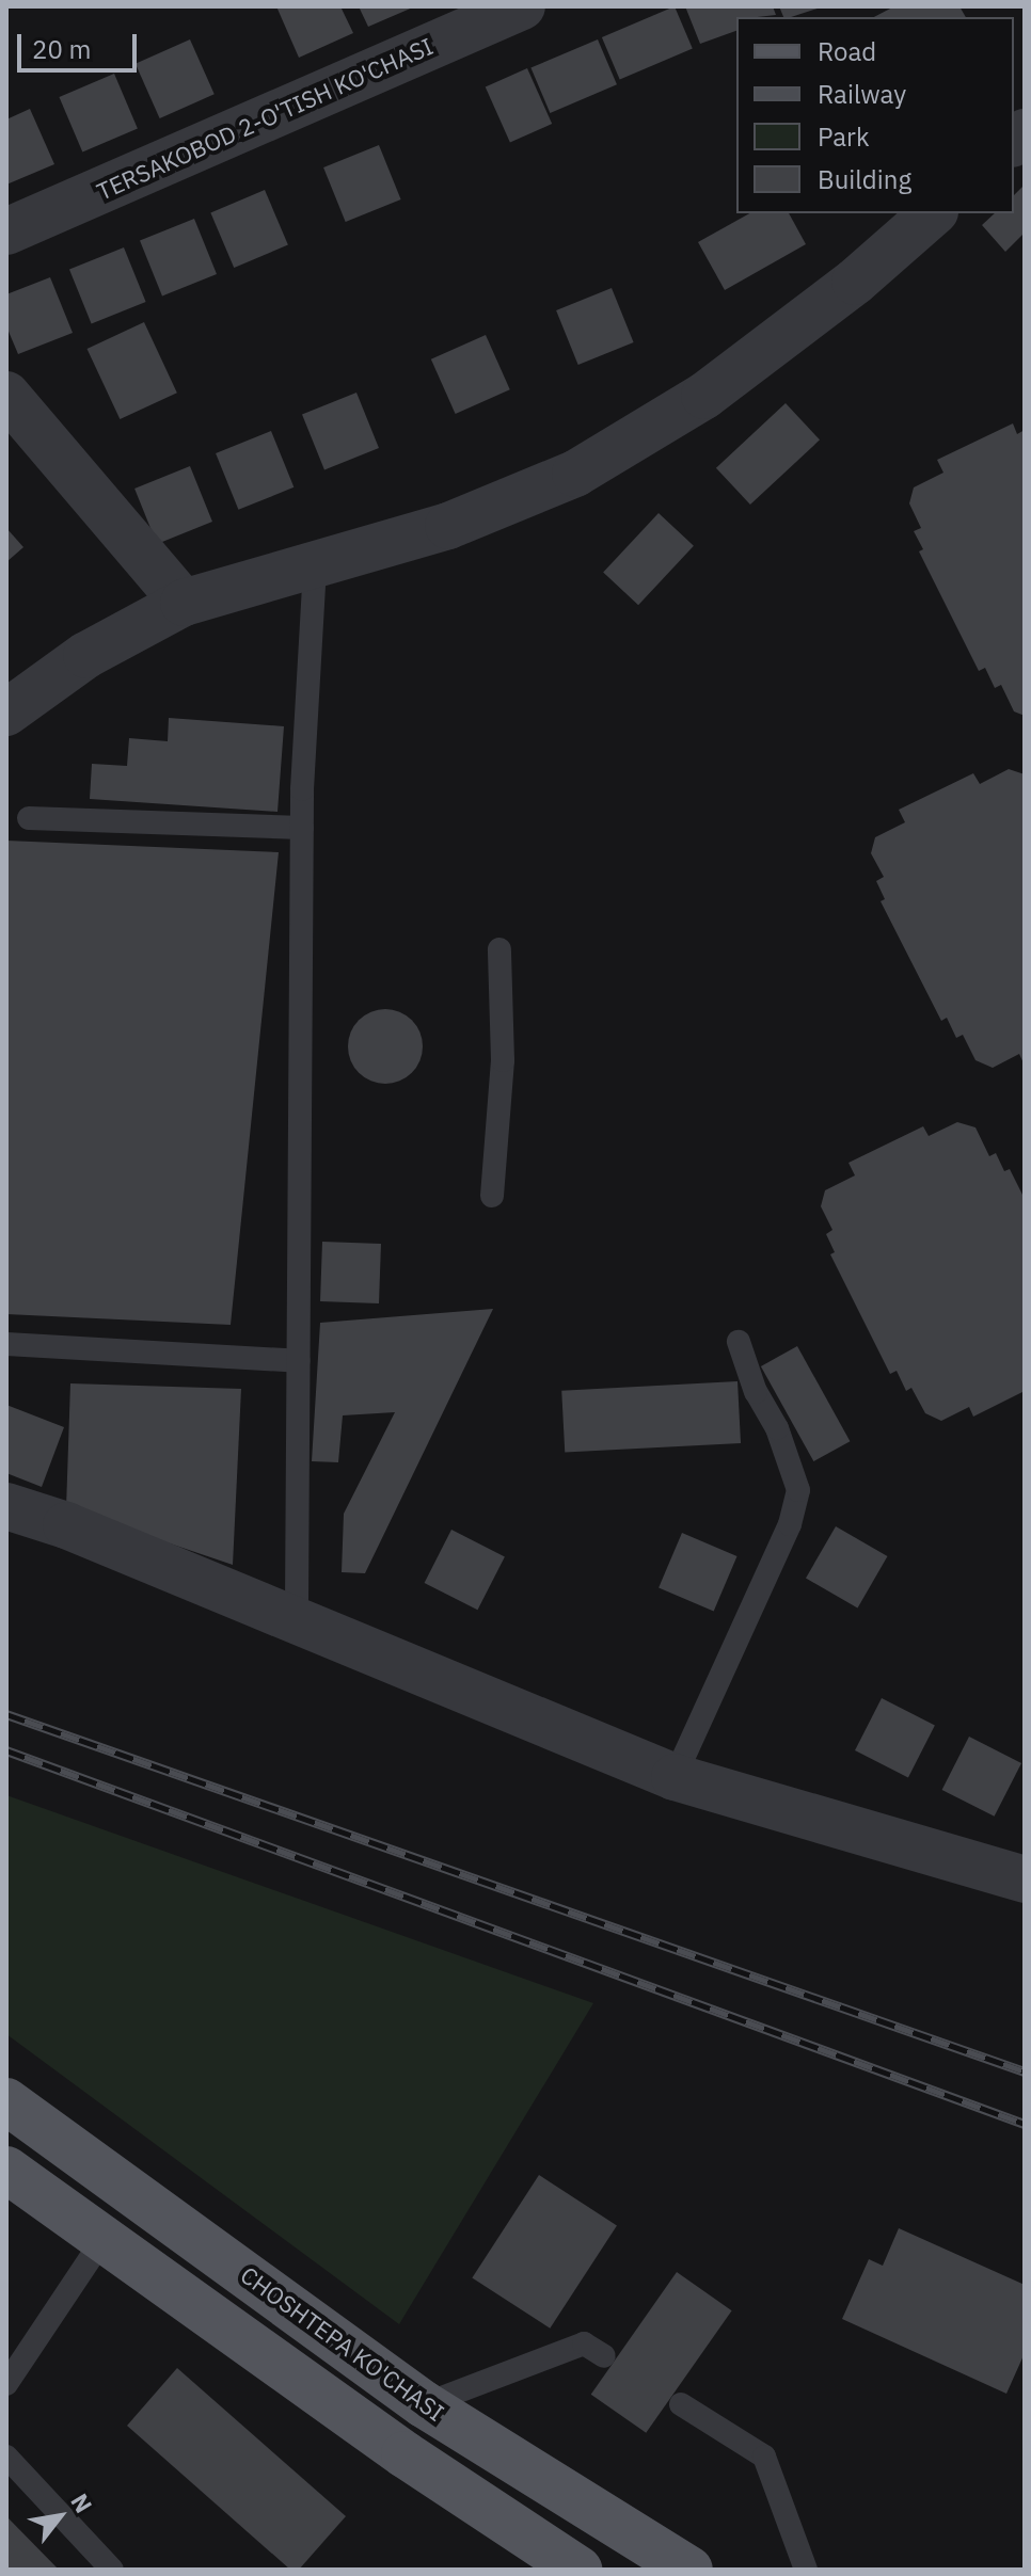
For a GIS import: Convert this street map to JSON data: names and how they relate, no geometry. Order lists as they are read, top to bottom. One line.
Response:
{"streets":{"main road":["CHOSHTEPA KO'CHASI"],"street":["TERSAKOBOD 2-O'TISH KO'CHASI"]},"legend":["Road","Railway","Park","Building"],"scale_bar":"20 m","north":"top right"}
